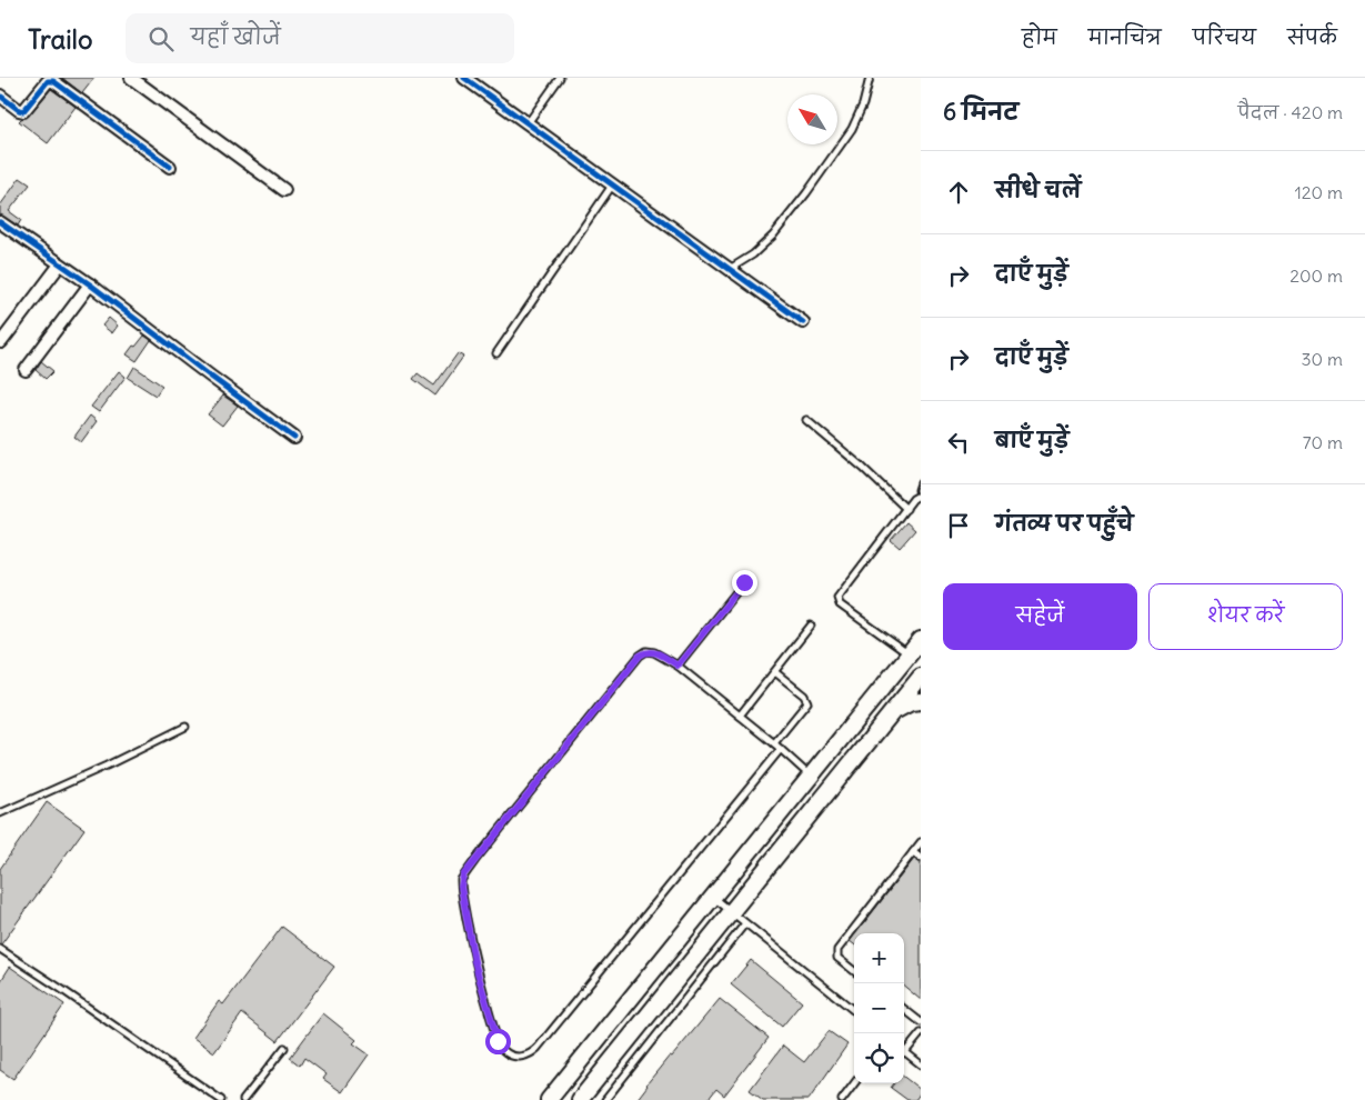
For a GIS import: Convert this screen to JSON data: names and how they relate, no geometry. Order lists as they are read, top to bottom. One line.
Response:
{"north":"top left","page":{"header":"Trailo","search":"यहाँ खोजें","nav":["होम","मानचित्र","परिचय","संपर्क"],"heading":["6 मिनट","पैदल · 420 m"],"list":[["सीधे चलें","120 m"],["दाएँ मुड़ें","200 m"],["दाएँ मुड़ें","30 m"],["बाएँ मुड़ें","70 m"],"गंतव्य पर पहुँचे"],"buttons":["सहेजें","शेयर करें"],"map_buttons":["+","−"]}}
